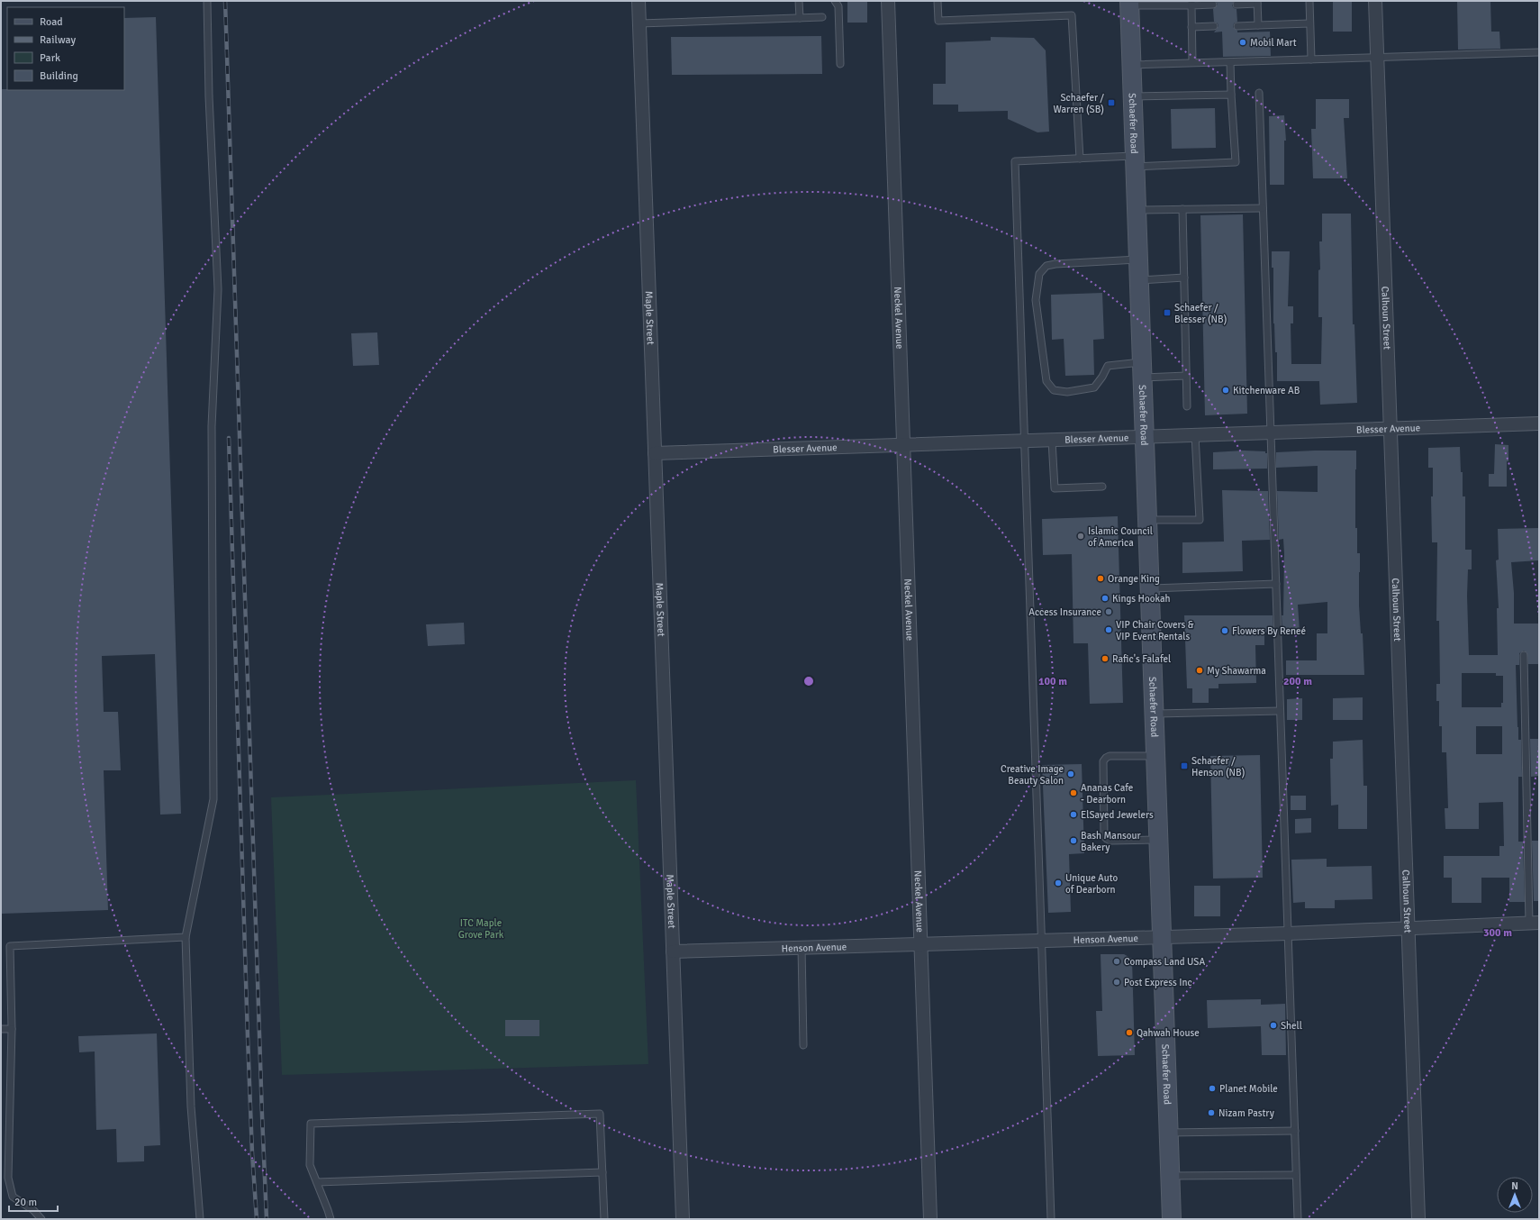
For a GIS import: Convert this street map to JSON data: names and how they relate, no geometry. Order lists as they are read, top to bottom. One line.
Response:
{"streets":{"main road":["Schaefer Road"],"street":["Maple Street","Neckel Avenue","Calhoun Street","Blesser Avenue","Henson Avenue"]},"crossings":[["Schaefer Road","Blesser Avenue"],["Schaefer Road","Henson Avenue"],["Maple Street","Blesser Avenue"],["Maple Street","Henson Avenue"],["Neckel Avenue","Blesser Avenue"],["Neckel Avenue","Henson Avenue"],["Calhoun Street","Blesser Avenue"],["Calhoun Street","Henson Avenue"]],"parks":["ITC Maple Grove Park"],"places":{"other":["Mobil Mart","Kitchenware AB","Islamic Council of America","Orange King","Kings Hookah","Access Insurance","VIP Chair Covers & VIP Event Rentals","Flowers By Reneé","Rafic's Falafel","My Shawarma","Creative Image Beauty Salon","Ananas Cafe - Dearborn","ElSayed Jewelers","Bash Mansour Bakery","Unique Auto of Dearborn","Compass Land USA","Post Express Inc","Shell","Qahwah House","Planet Mobile","Nizam Pastry"],"transit":["Schaefer / Warren (SB)","Schaefer / Blesser (NB)","Schaefer / Henson (NB)"]},"legend":["Road","Railway","Park","Building"],"scale_bar":"20 m","north":"top","rings":["100 m","200 m","300 m"]}
